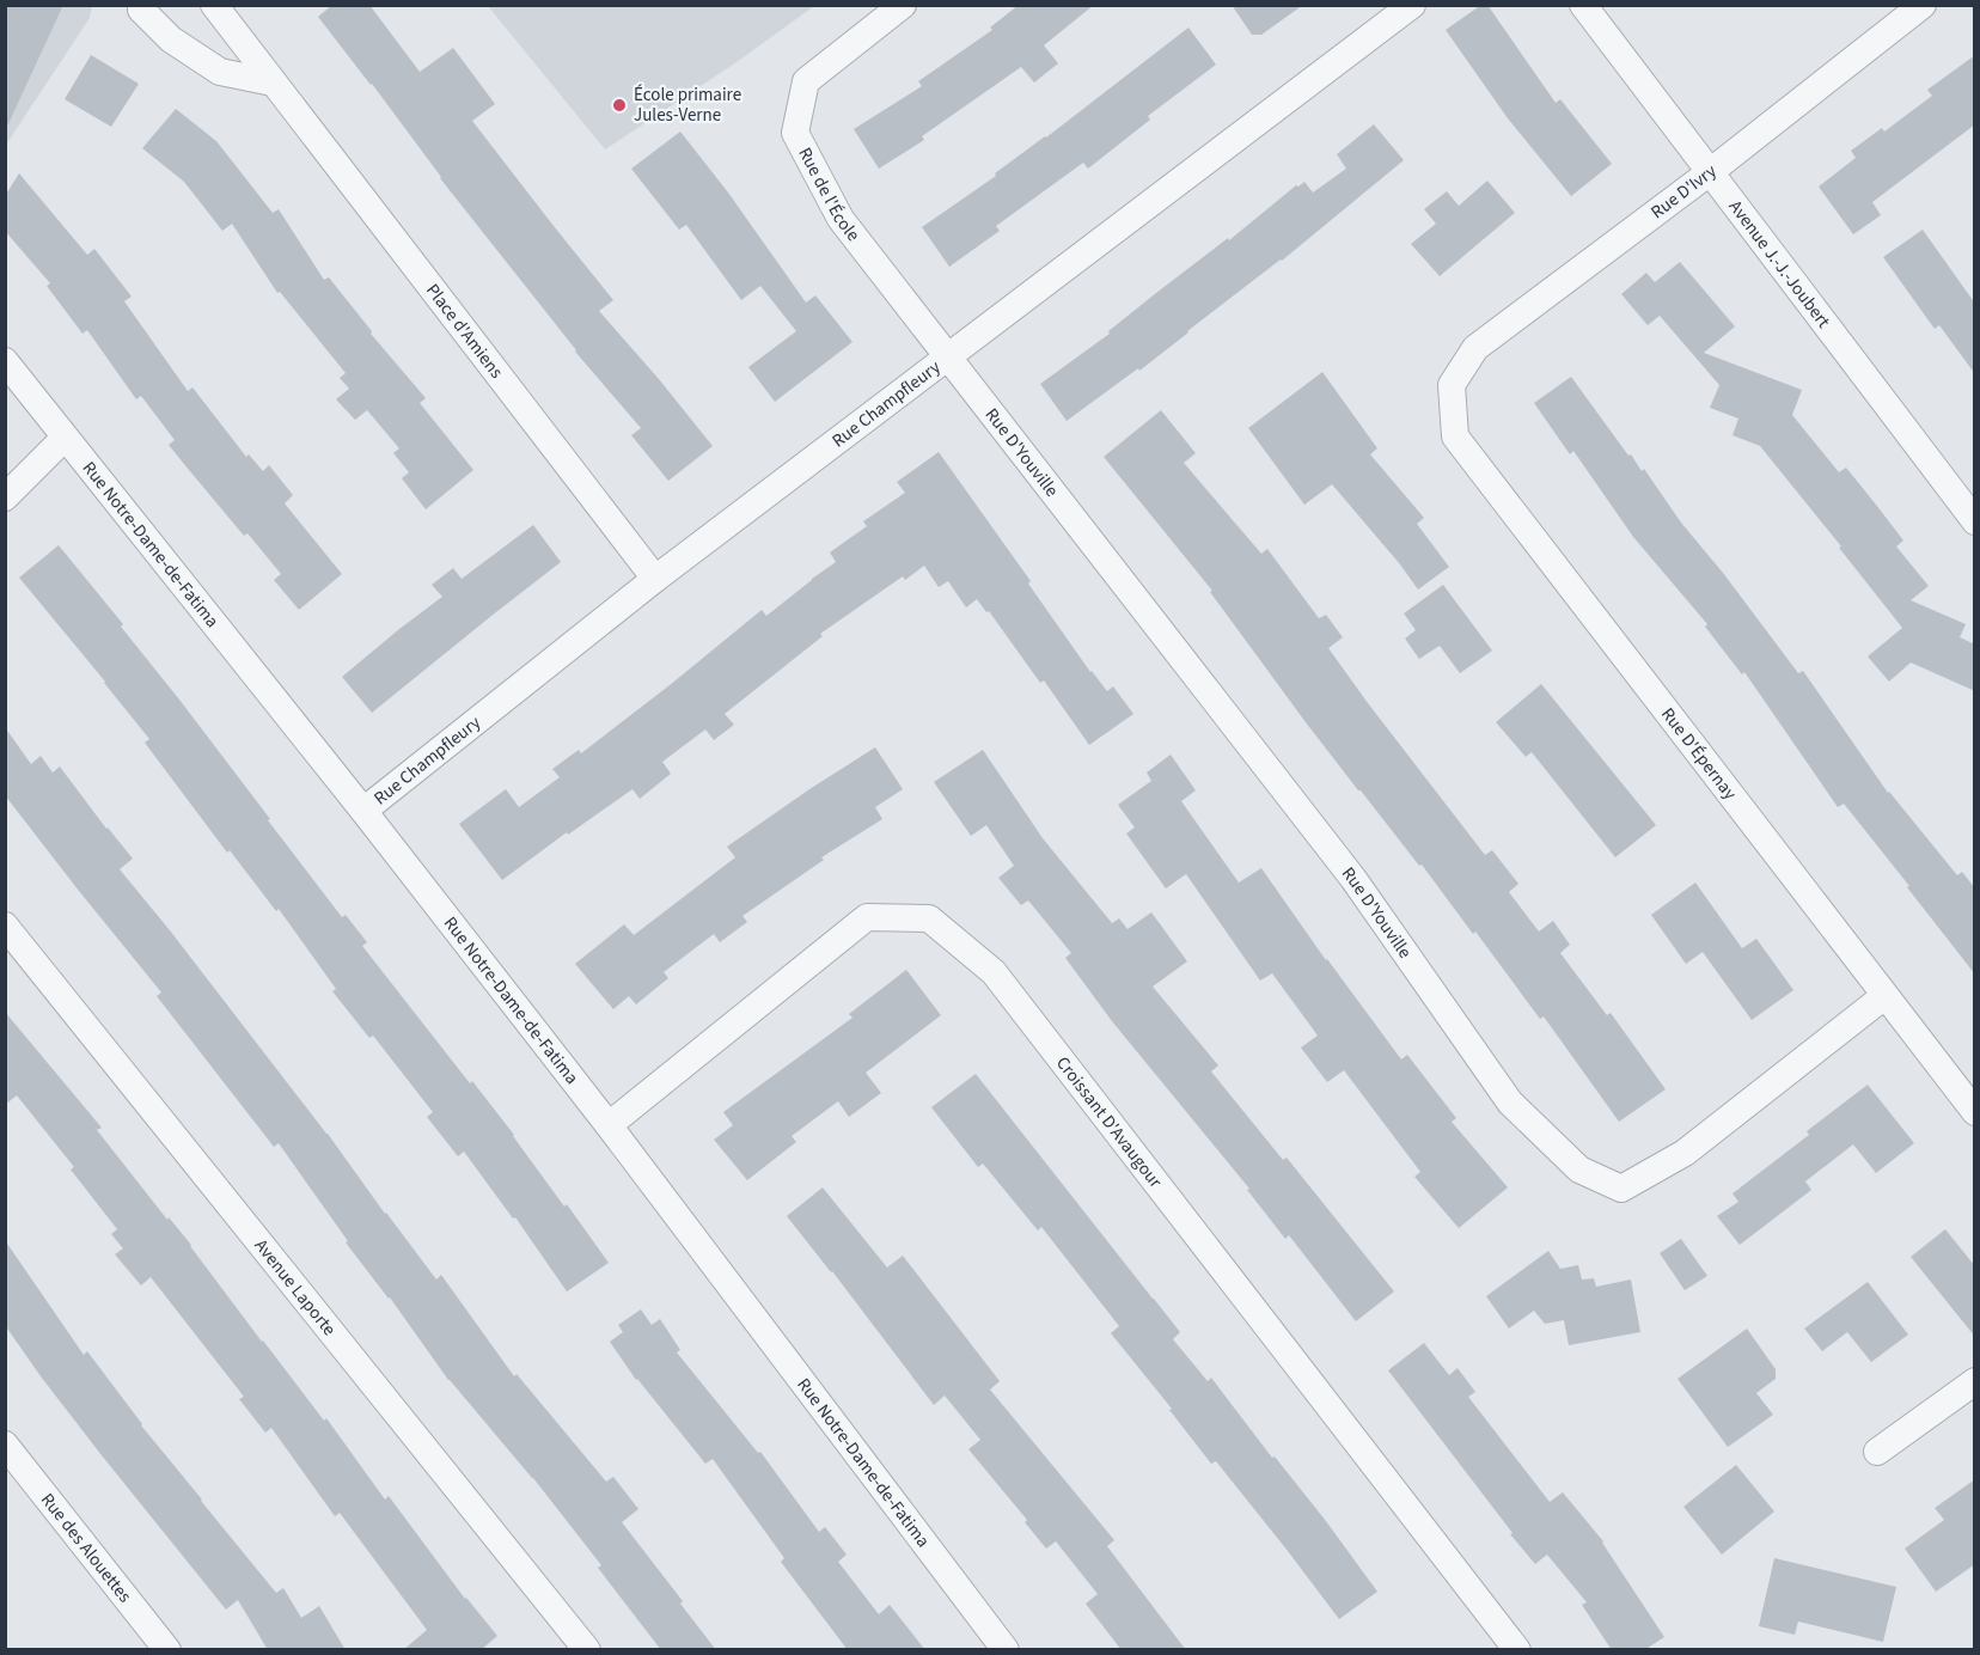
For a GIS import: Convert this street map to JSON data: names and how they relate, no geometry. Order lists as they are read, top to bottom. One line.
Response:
{"streets":{"street":["Rue D'Ivry","Rue de l'École","Avenue J.-J.-Joubert","Place d'Amiens","Rue Champfleury","Rue D'Youville","Rue Notre-Dame-de-Fatima","Rue D'Épernay","Croissant D'Avaugour","Avenue Laporte","Rue des Alouettes"]},"crossings":[["Rue D'Ivry","Avenue J.-J.-Joubert"],["Rue D'Ivry","Rue D'Épernay"],["Rue de l'École","Rue Champfleury"],["Rue de l'École","Rue D'Youville"],["Place d'Amiens","Rue Champfleury"],["Rue Champfleury","Rue D'Youville"],["Rue Champfleury","Rue Notre-Dame-de-Fatima"],["Rue D'Youville","Rue D'Épernay"],["Rue Notre-Dame-de-Fatima","Croissant D'Avaugour"]],"places":["École primaire Jules-Verne"]}
